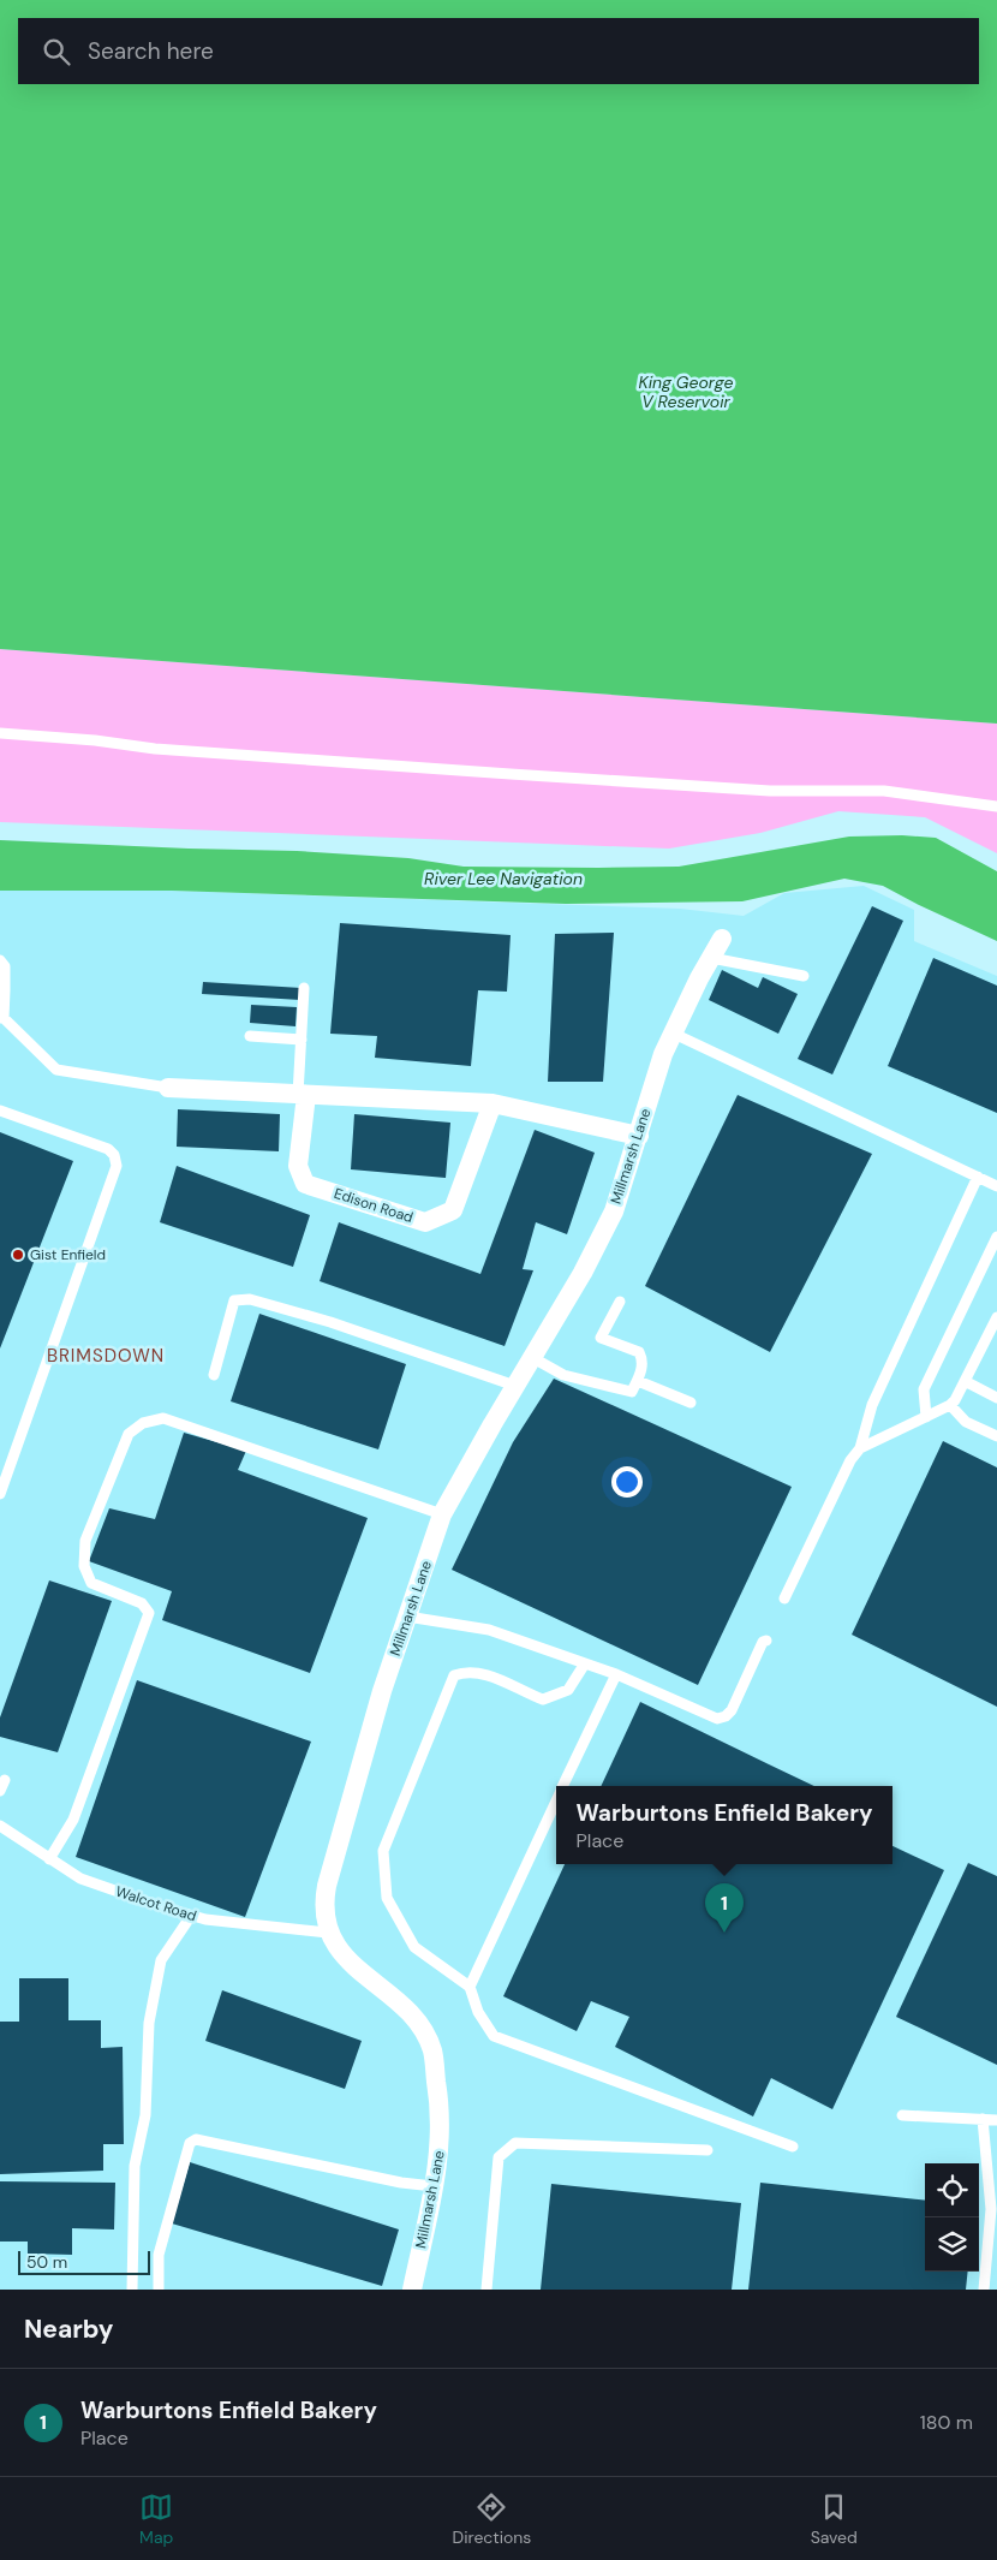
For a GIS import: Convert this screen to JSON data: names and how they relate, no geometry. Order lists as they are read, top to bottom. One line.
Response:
{"streets":{"street":["Millmarsh Lane","Edison Road"],"lane":["Walcot Road"]},"crossings":[["Millmarsh Lane","Walcot Road"]],"districts":["BRIMSDOWN"],"water":["King George V Reservoir","River Lee Navigation"],"places":["Gist Enfield"],"scale_bar":"50 m","page":{"search":"Search here","popup":["Warburtons Enfield Bakery","Place"],"pins":"1","scale":"50 m","heading":"Nearby","list":[{"mark":"1","name":"Warburtons Enfield Bakery","note":"Place","value":"180 m"}],"nav":["Map","Directions","Saved"]}}
